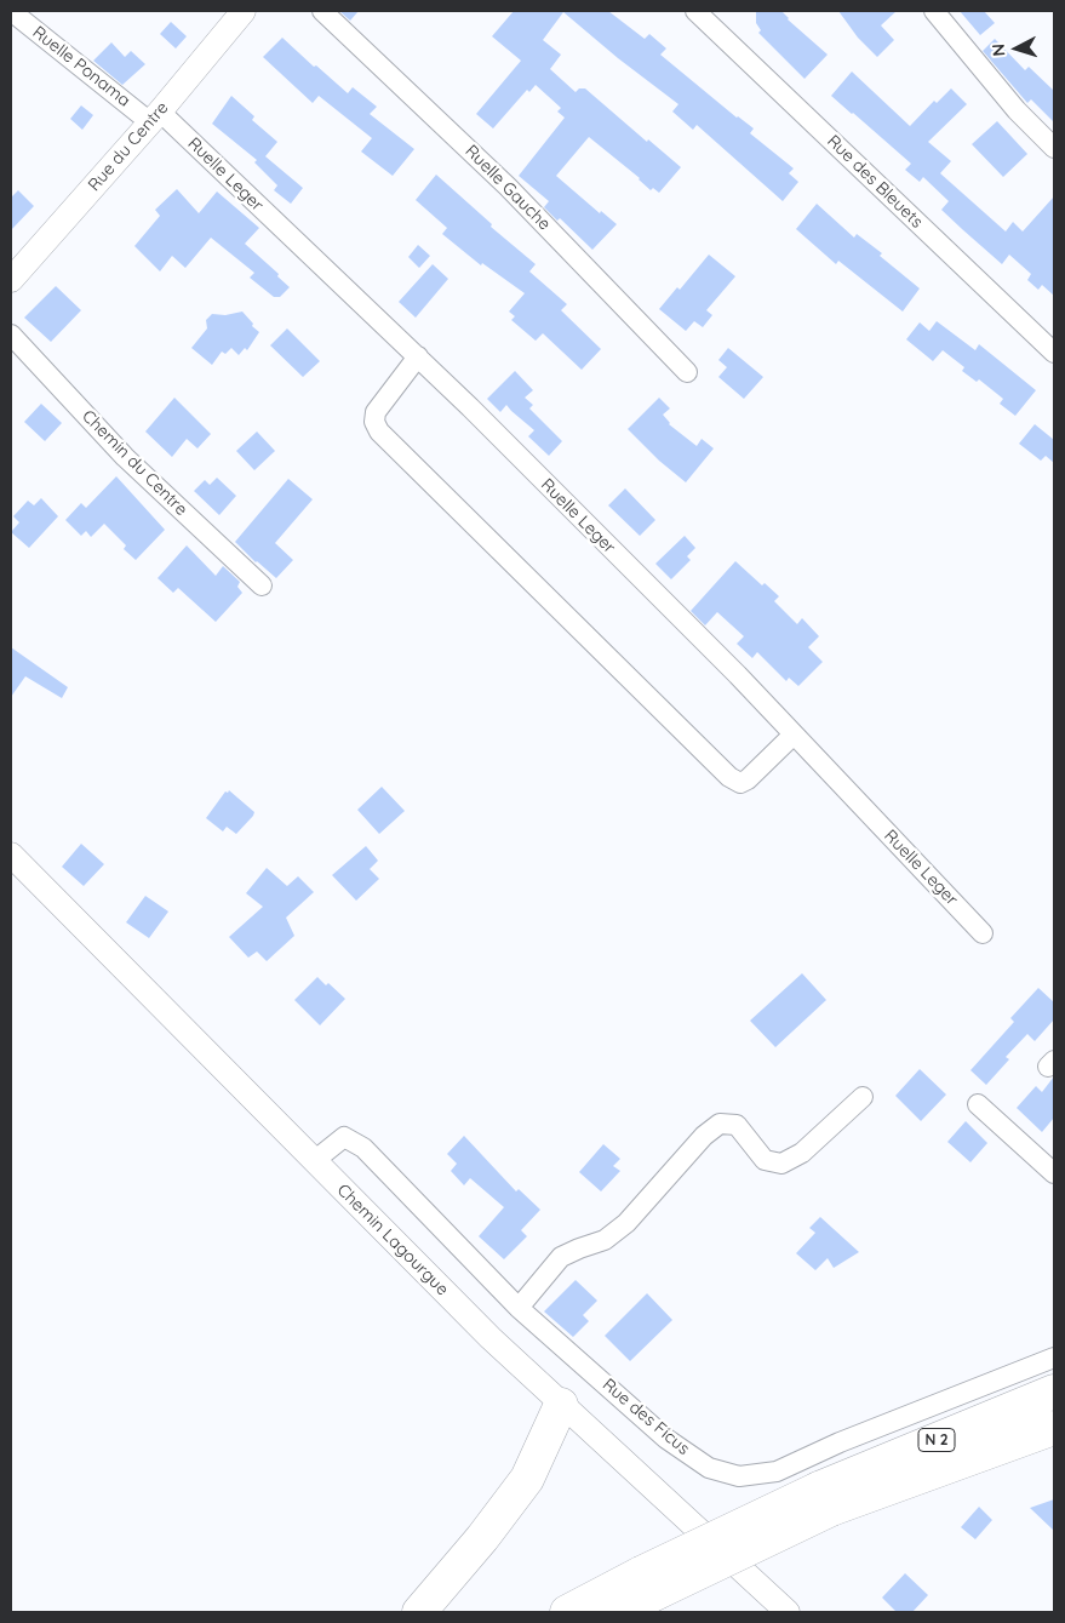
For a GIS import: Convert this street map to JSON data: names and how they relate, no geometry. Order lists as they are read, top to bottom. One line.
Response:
{"streets":{"highway":["N 2"],"street":["Ruelle Ponama","Rue du Centre","Ruelle Leger","Rue des Bleuets","Ruelle Gauche","Chemin du Centre","Chemin Lagourgue","Rue des Ficus"]},"crossings":[["Ruelle Ponama","Rue du Centre"],["Ruelle Ponama","Ruelle Leger"],["Rue du Centre","Ruelle Leger"],["Chemin Lagourgue","Rue des Ficus"]],"north":"left"}
